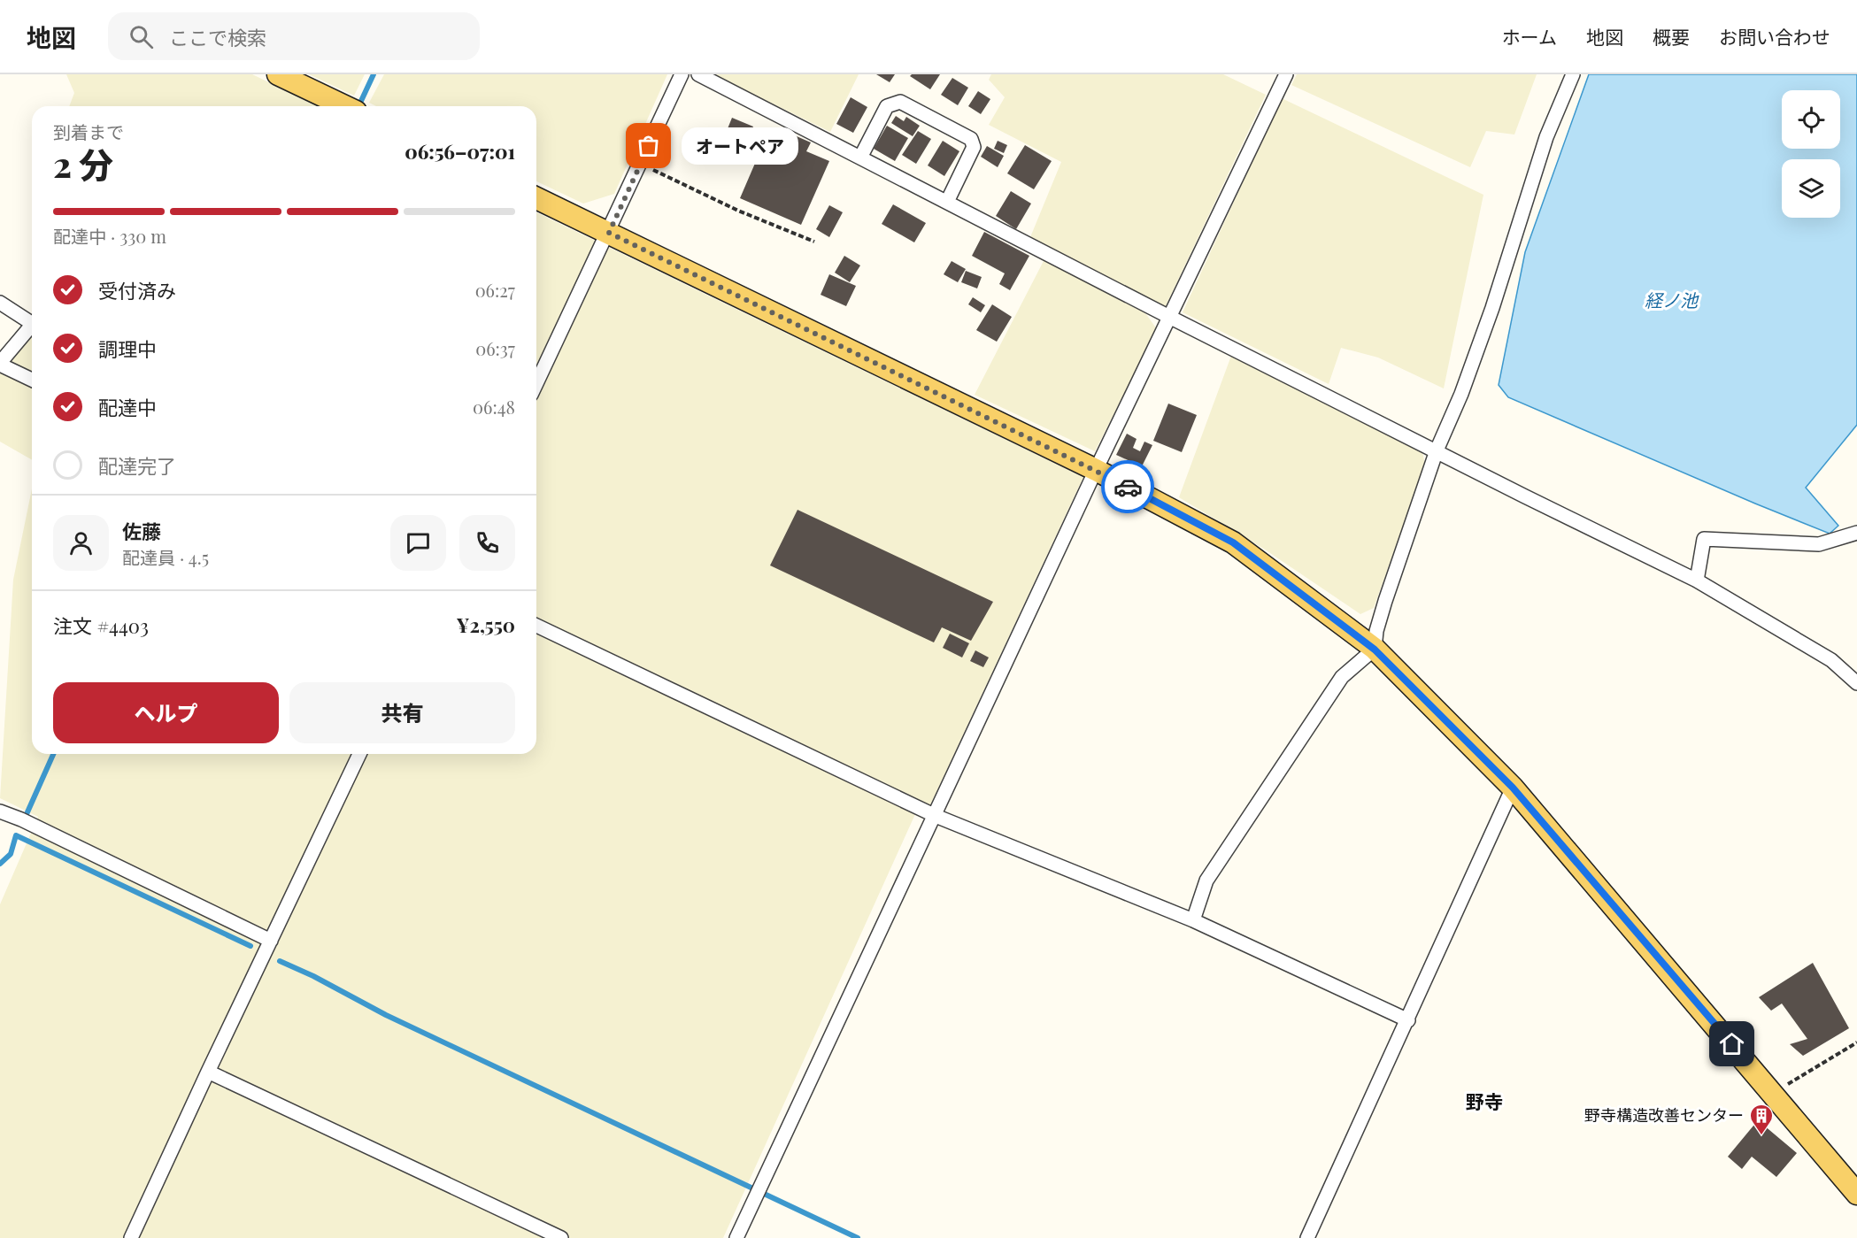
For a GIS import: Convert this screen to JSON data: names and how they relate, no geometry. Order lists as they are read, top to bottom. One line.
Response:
{"districts":["野寺"],"water":["経ノ池"],"places":{"other":["オートペア"],"building":["野寺構造改善センター"]},"page":{"header":"地図","search":"ここで検索","nav":["ホーム","地図","概要","お問い合わせ"],"heading":["2 分","到着まで","06:56–07:01"],"panel":["佐藤","配達員 · 4.5","注文 #4403","¥2,550"],"bubble":"オートペア","bar":"配達中 · 330 m","list":[["受付済み","06:27"],["調理中","06:37"],["配達中","06:48"],"配達完了"],"buttons":["ヘルプ","共有"]}}
